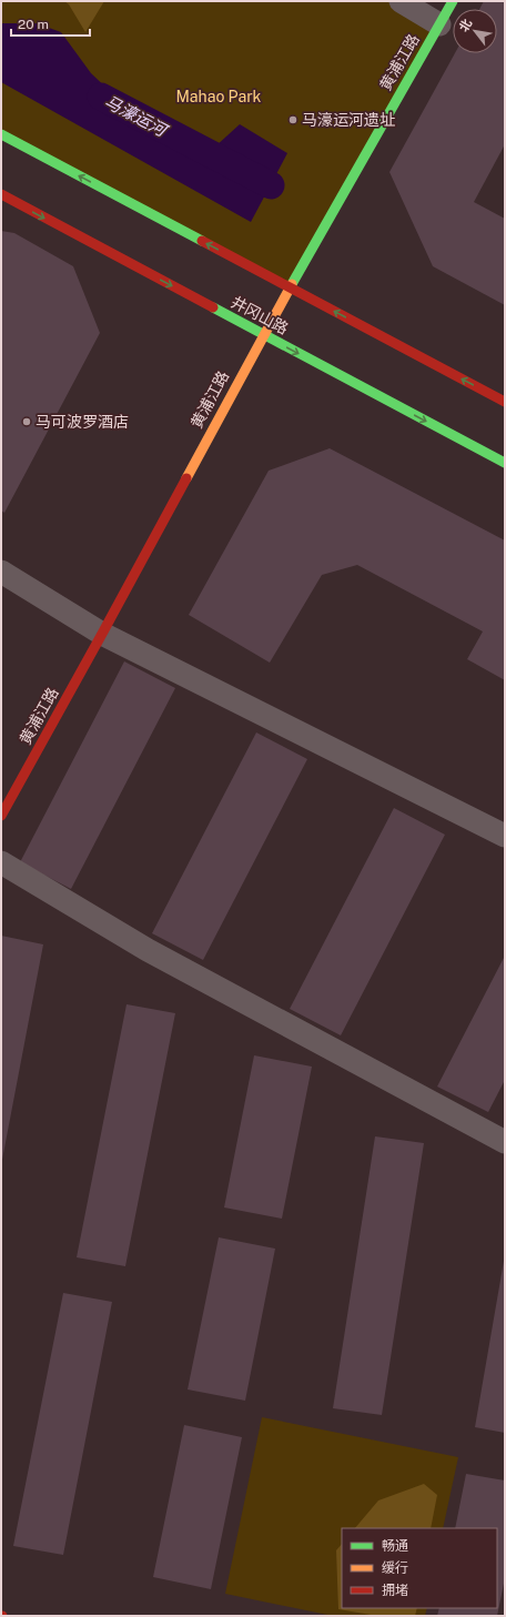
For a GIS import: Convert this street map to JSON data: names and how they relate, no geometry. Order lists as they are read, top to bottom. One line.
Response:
{"streets":{"main road":["黄浦江路","井冈山路"]},"crossings":[["黄浦江路","井冈山路"]],"water":["马濠运河"],"parks":["Mahao Park"],"places":["马濠运河遗址","马可波罗酒店"],"legend":["畅通","缓行","拥堵"],"scale_bar":"20 m","north":"top left"}
